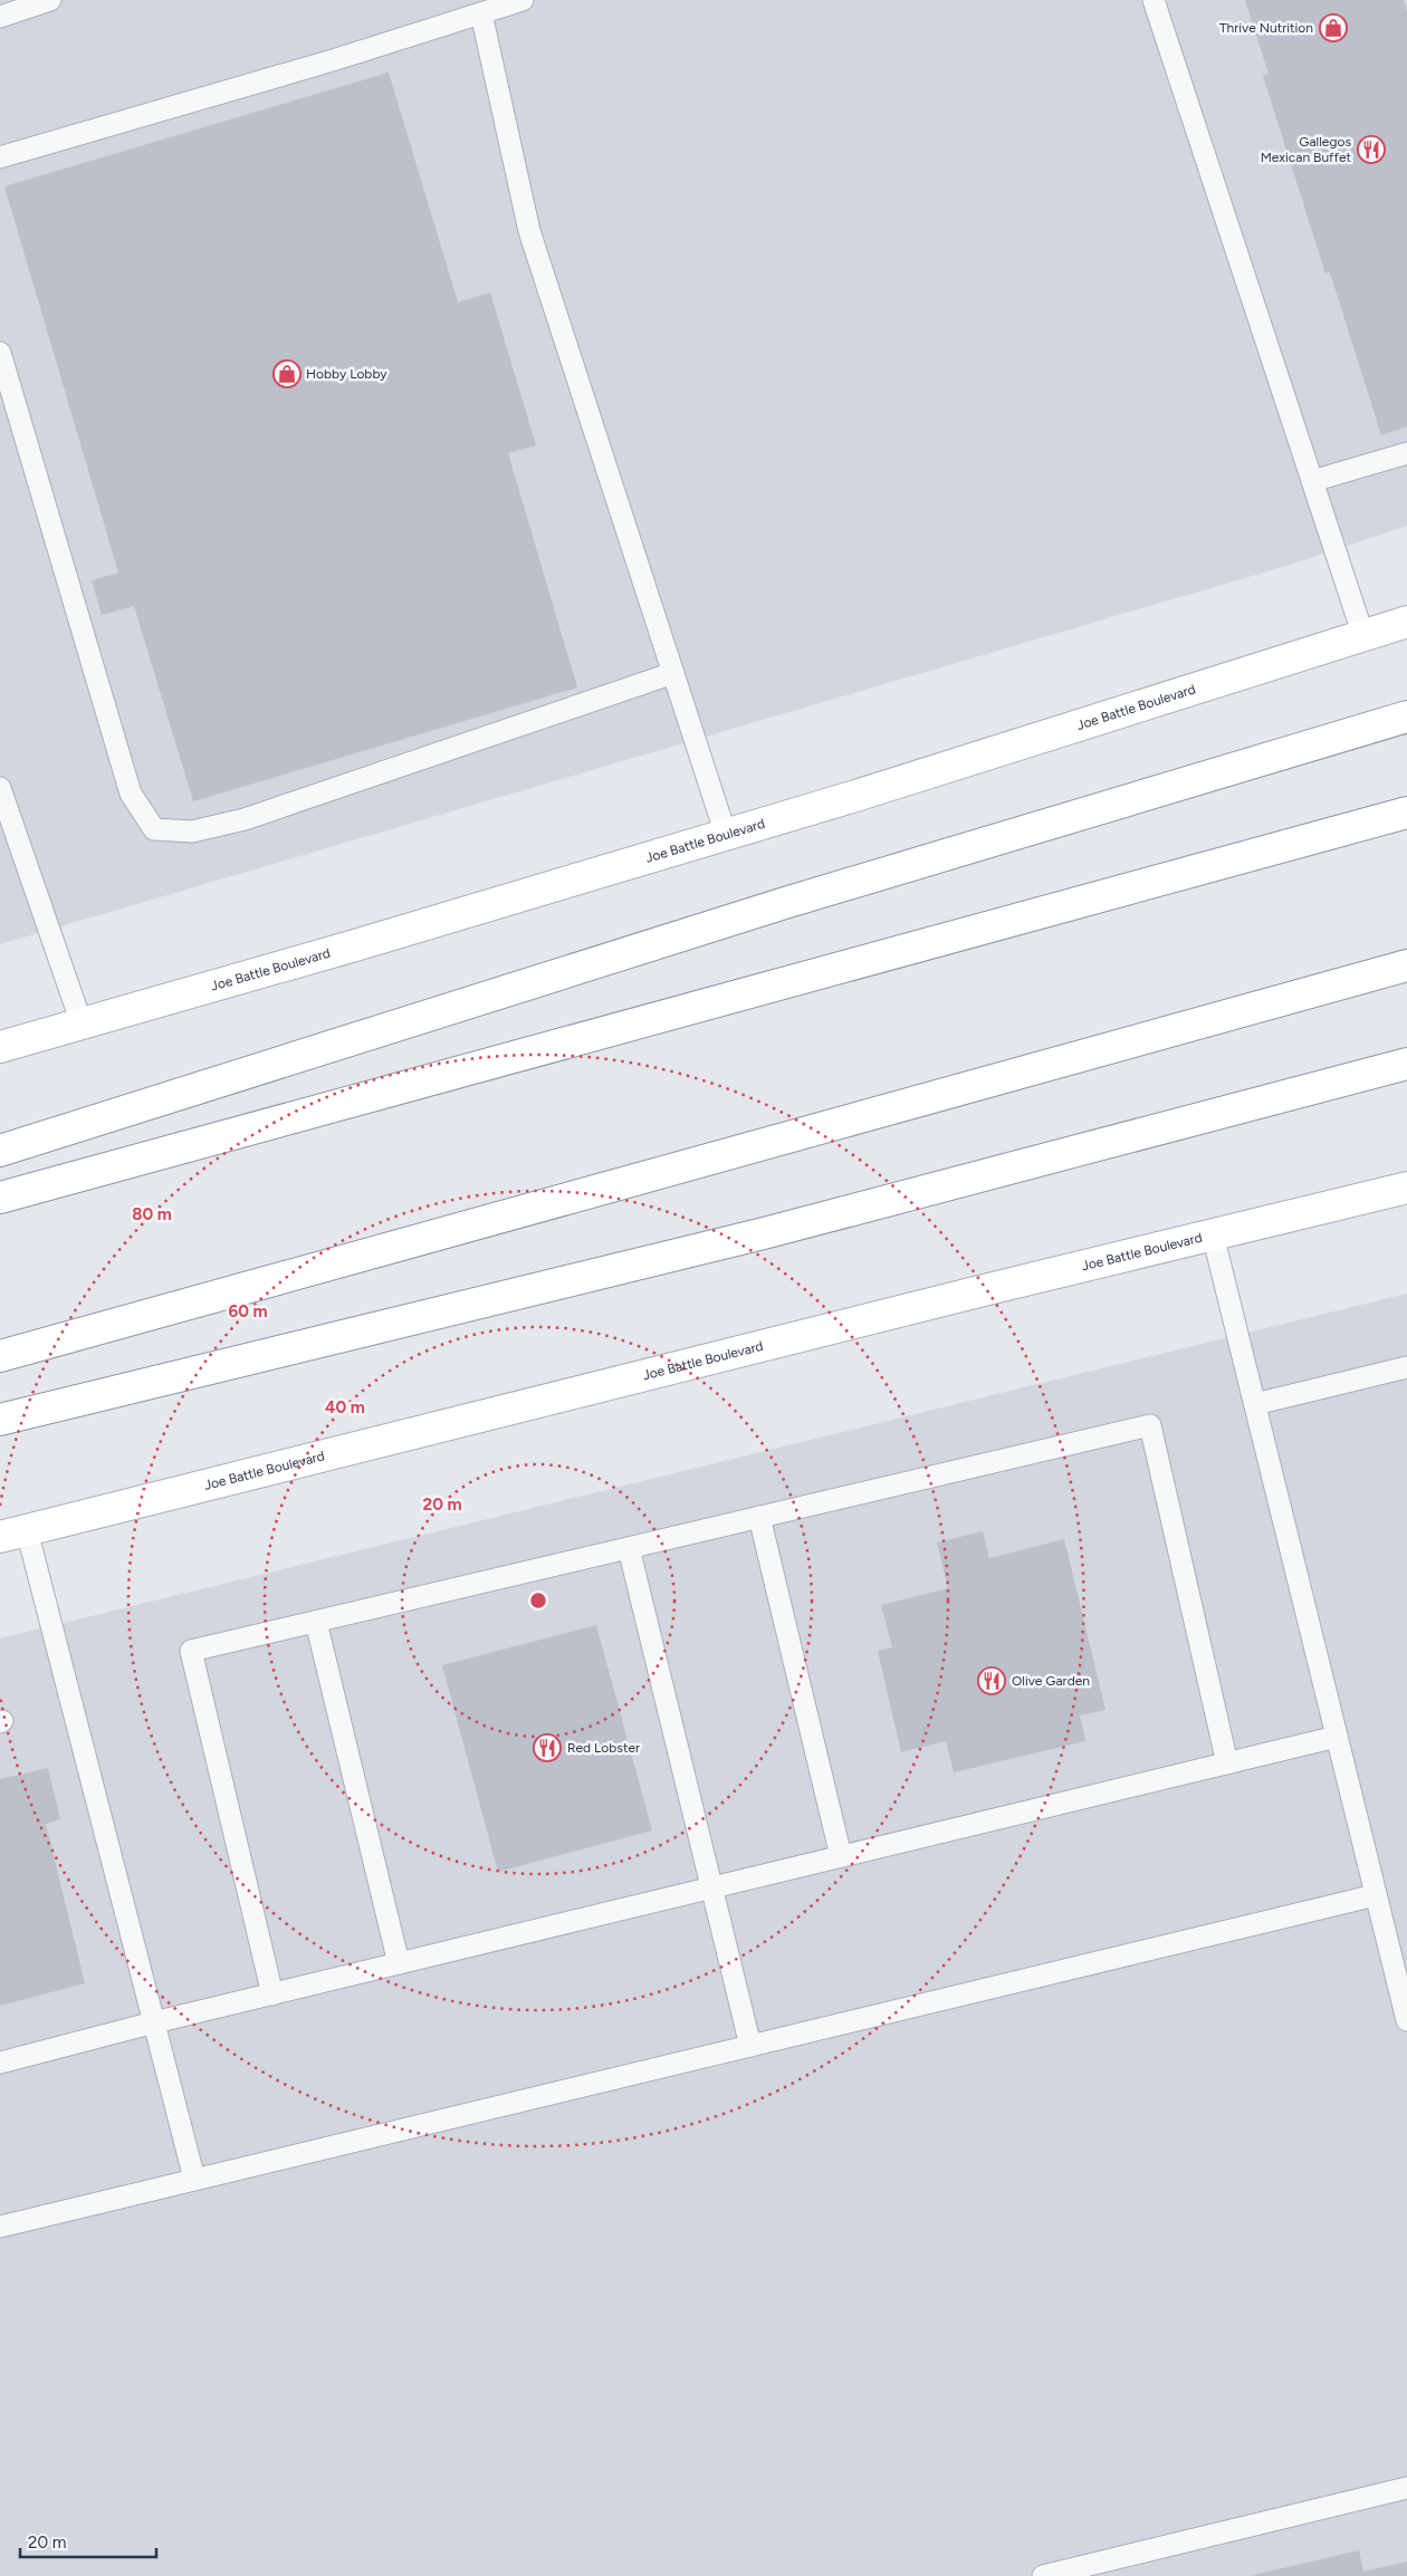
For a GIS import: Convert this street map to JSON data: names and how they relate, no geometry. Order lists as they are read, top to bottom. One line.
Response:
{"streets":{"main road":["Joe Battle Boulevard"]},"places":{"shop":["Thrive Nutrition","Hobby Lobby"],"restaurant":["Gallegos Mexican Buffet","Olive Garden","Red Lobster"]},"scale_bar":"20 m","rings":["80 m","60 m","40 m","20 m"]}
